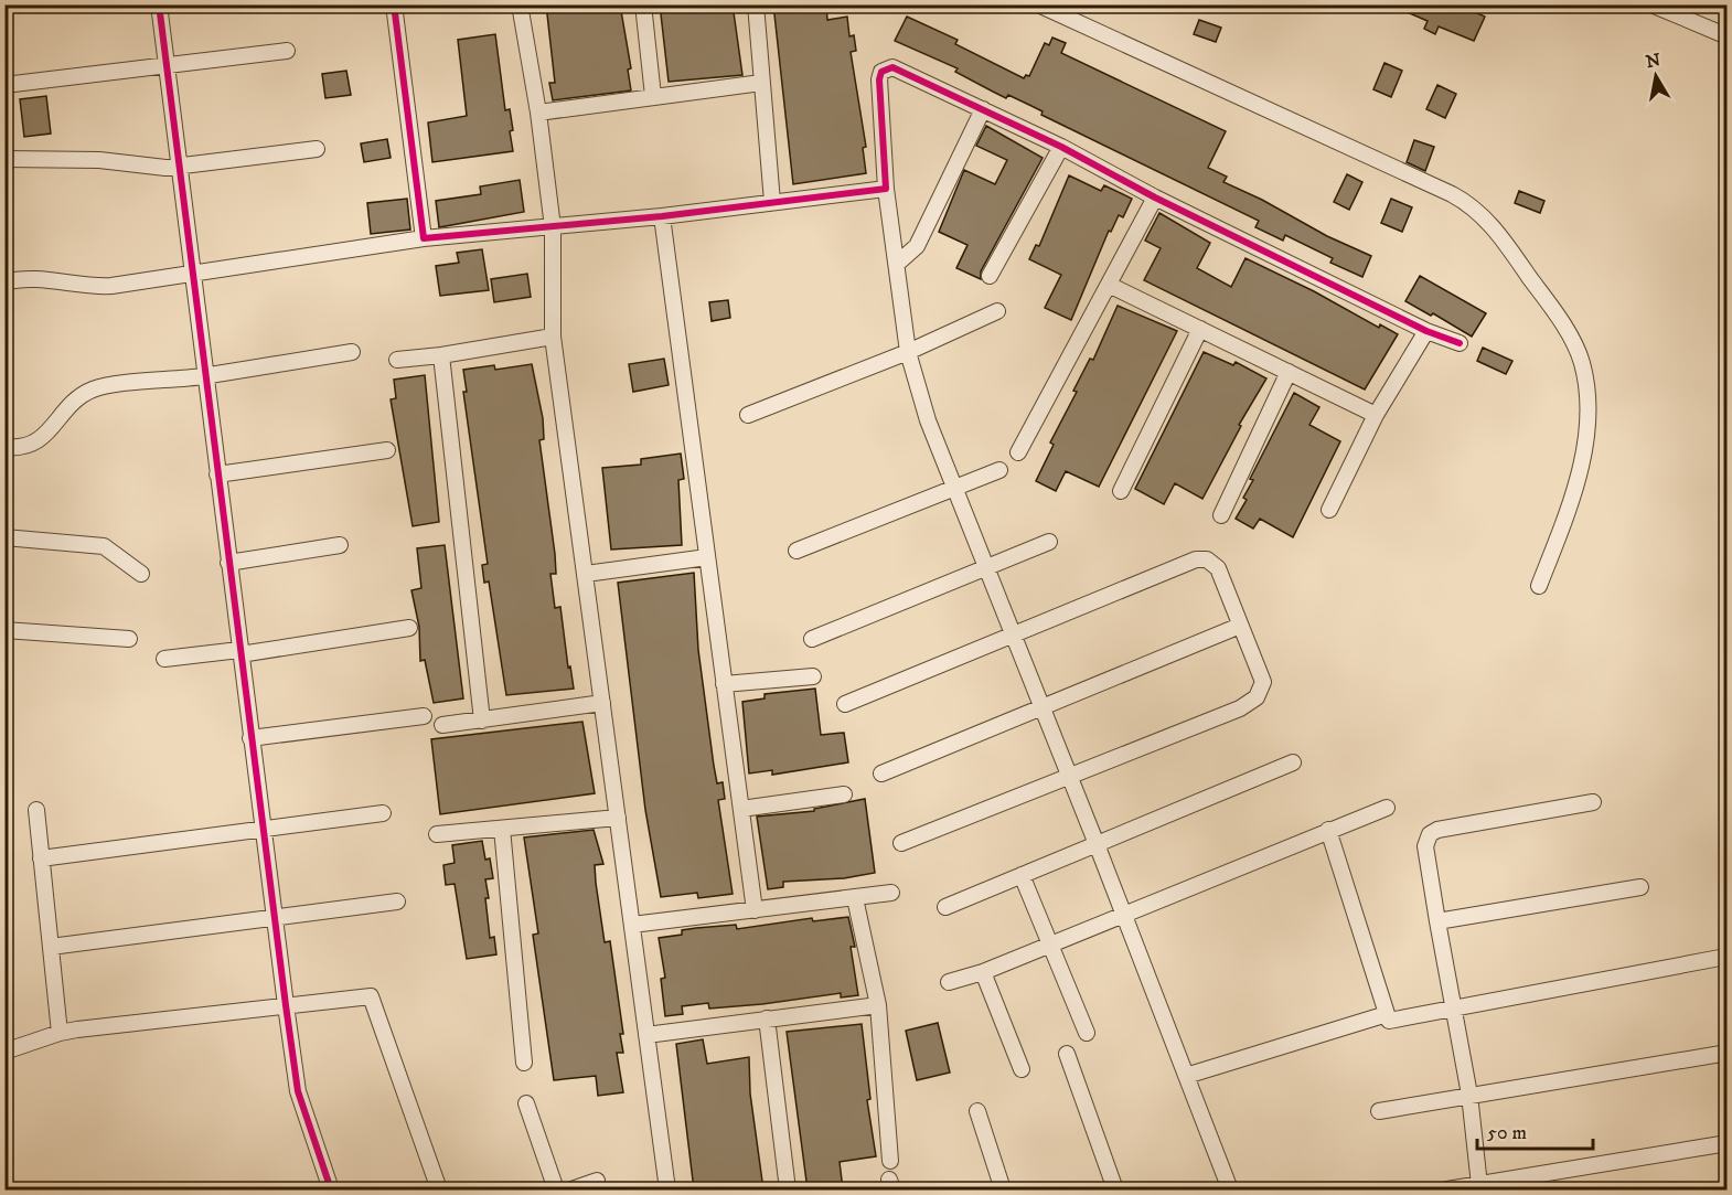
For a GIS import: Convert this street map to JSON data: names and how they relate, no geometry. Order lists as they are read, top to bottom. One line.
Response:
{"scale_bar":"50 m","north":"top"}
